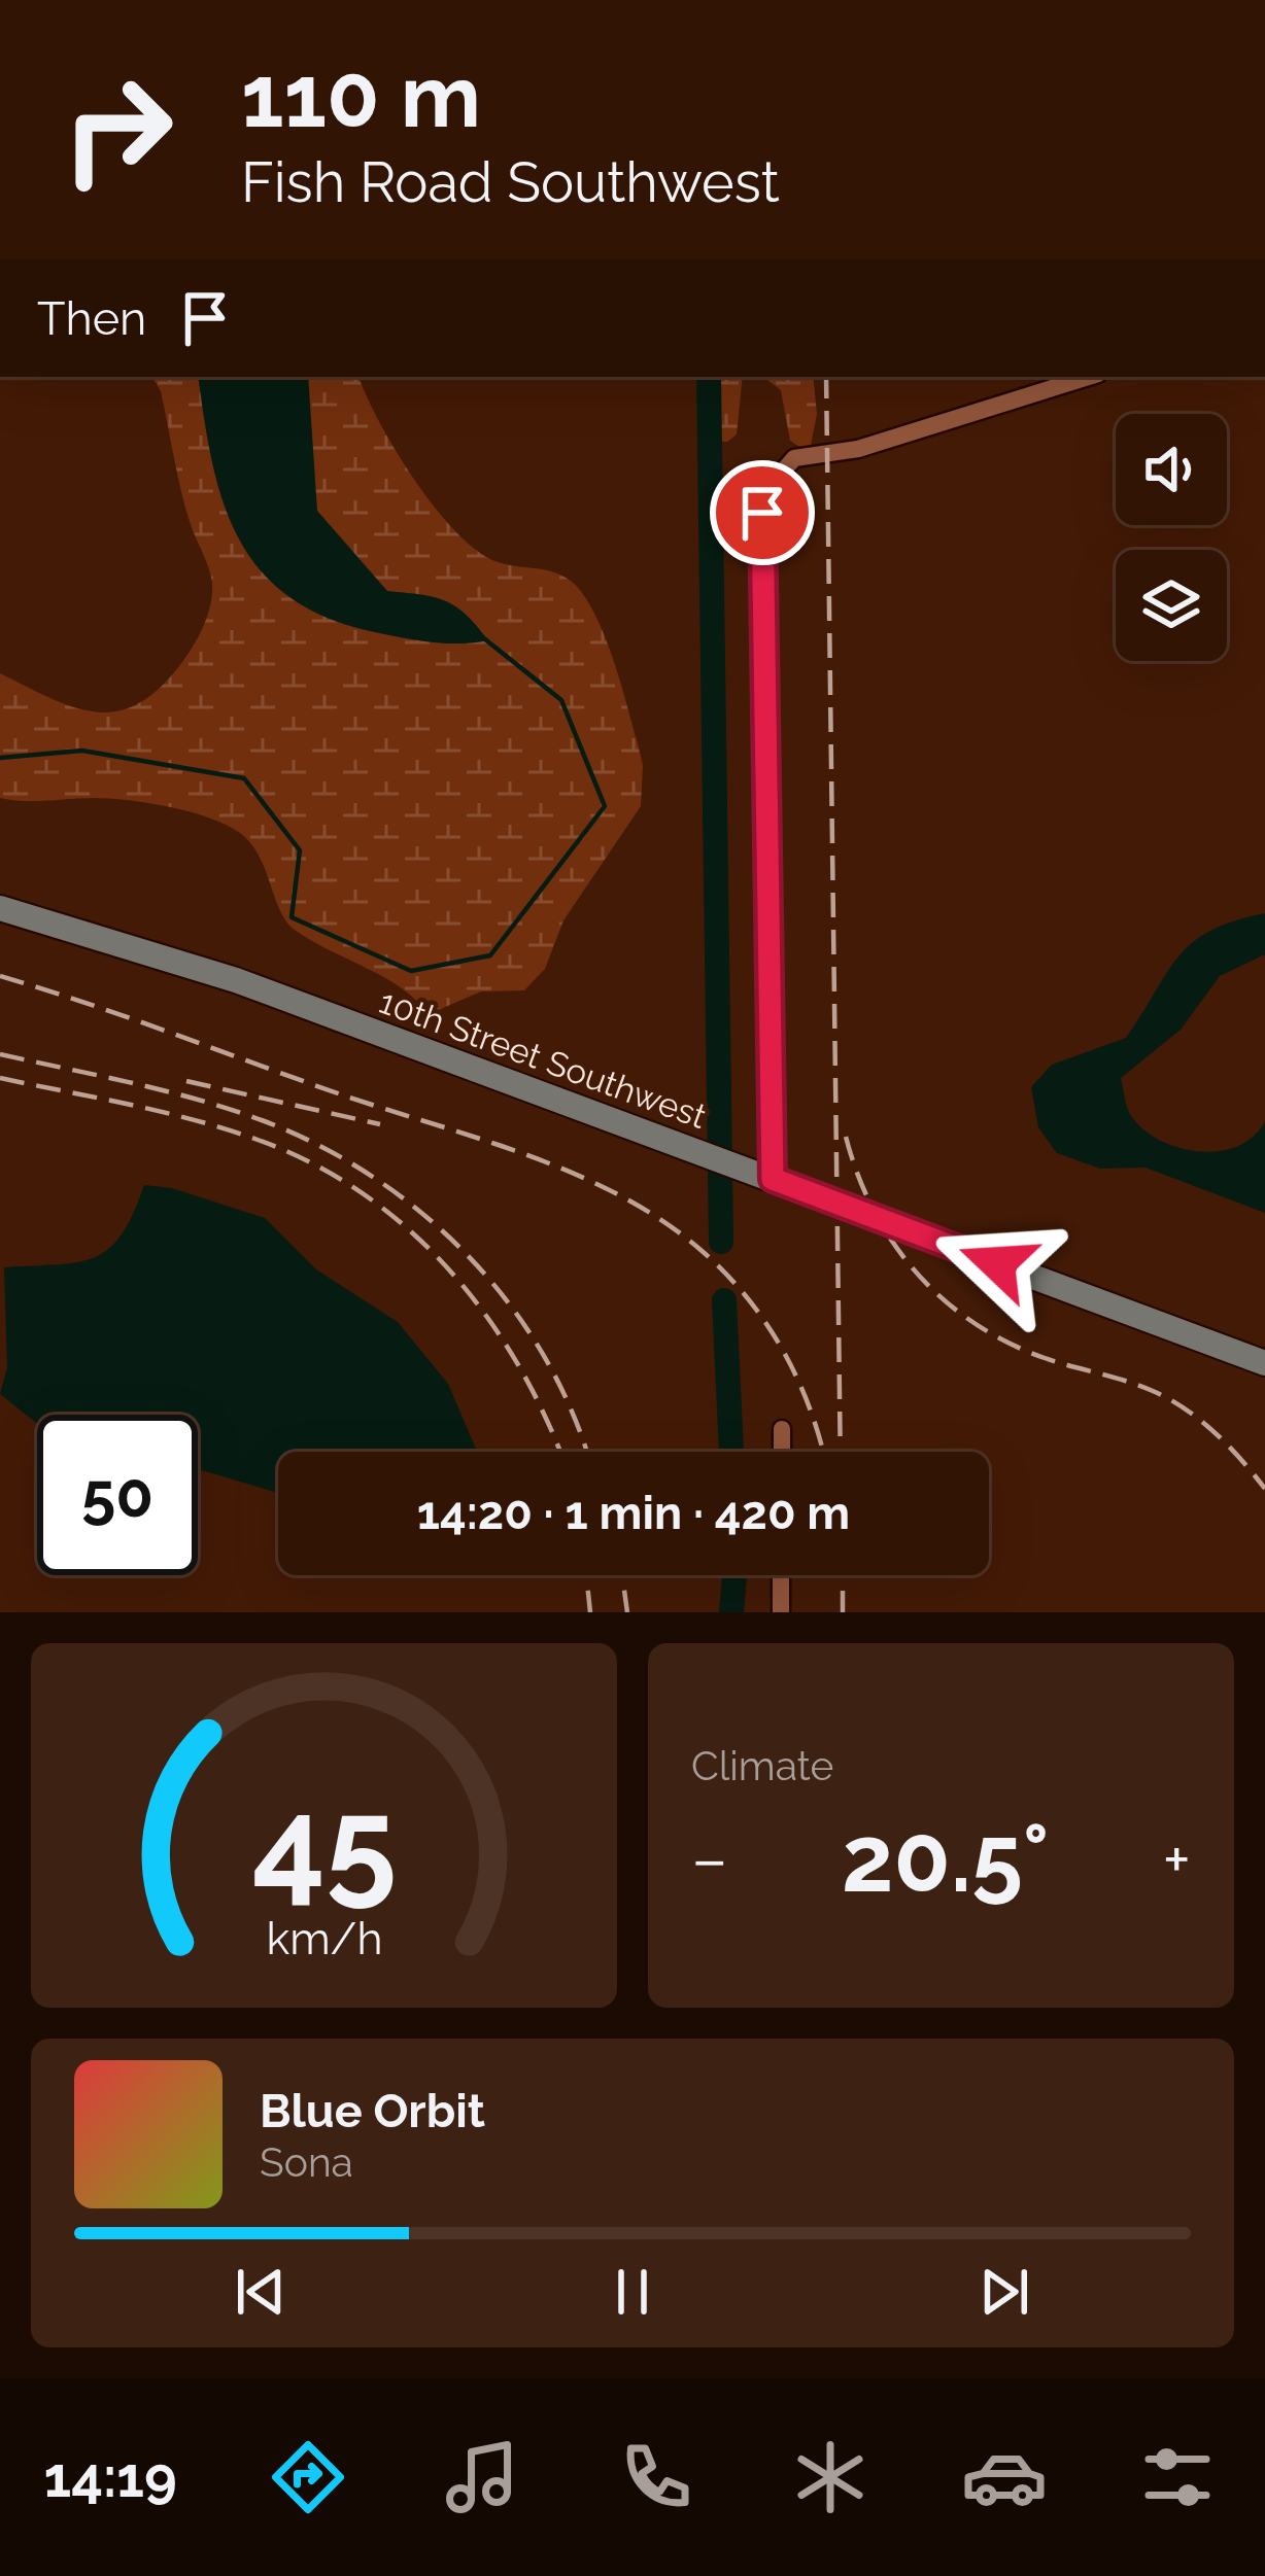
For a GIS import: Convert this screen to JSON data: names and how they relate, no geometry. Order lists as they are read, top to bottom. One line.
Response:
{"streets":{"main road":["10th Street Southwest"]},"page":{"turn":["110 m","Fish Road Southwest"],"then":"Then","limit":"50","trip":"14:20 · 1 min · 420 m","tile":"Climate","heat":["−","20.5°","+"],"song":["Blue Orbit","Sona"],"tabs":"14:19","gauge":["45","km/h"]}}
